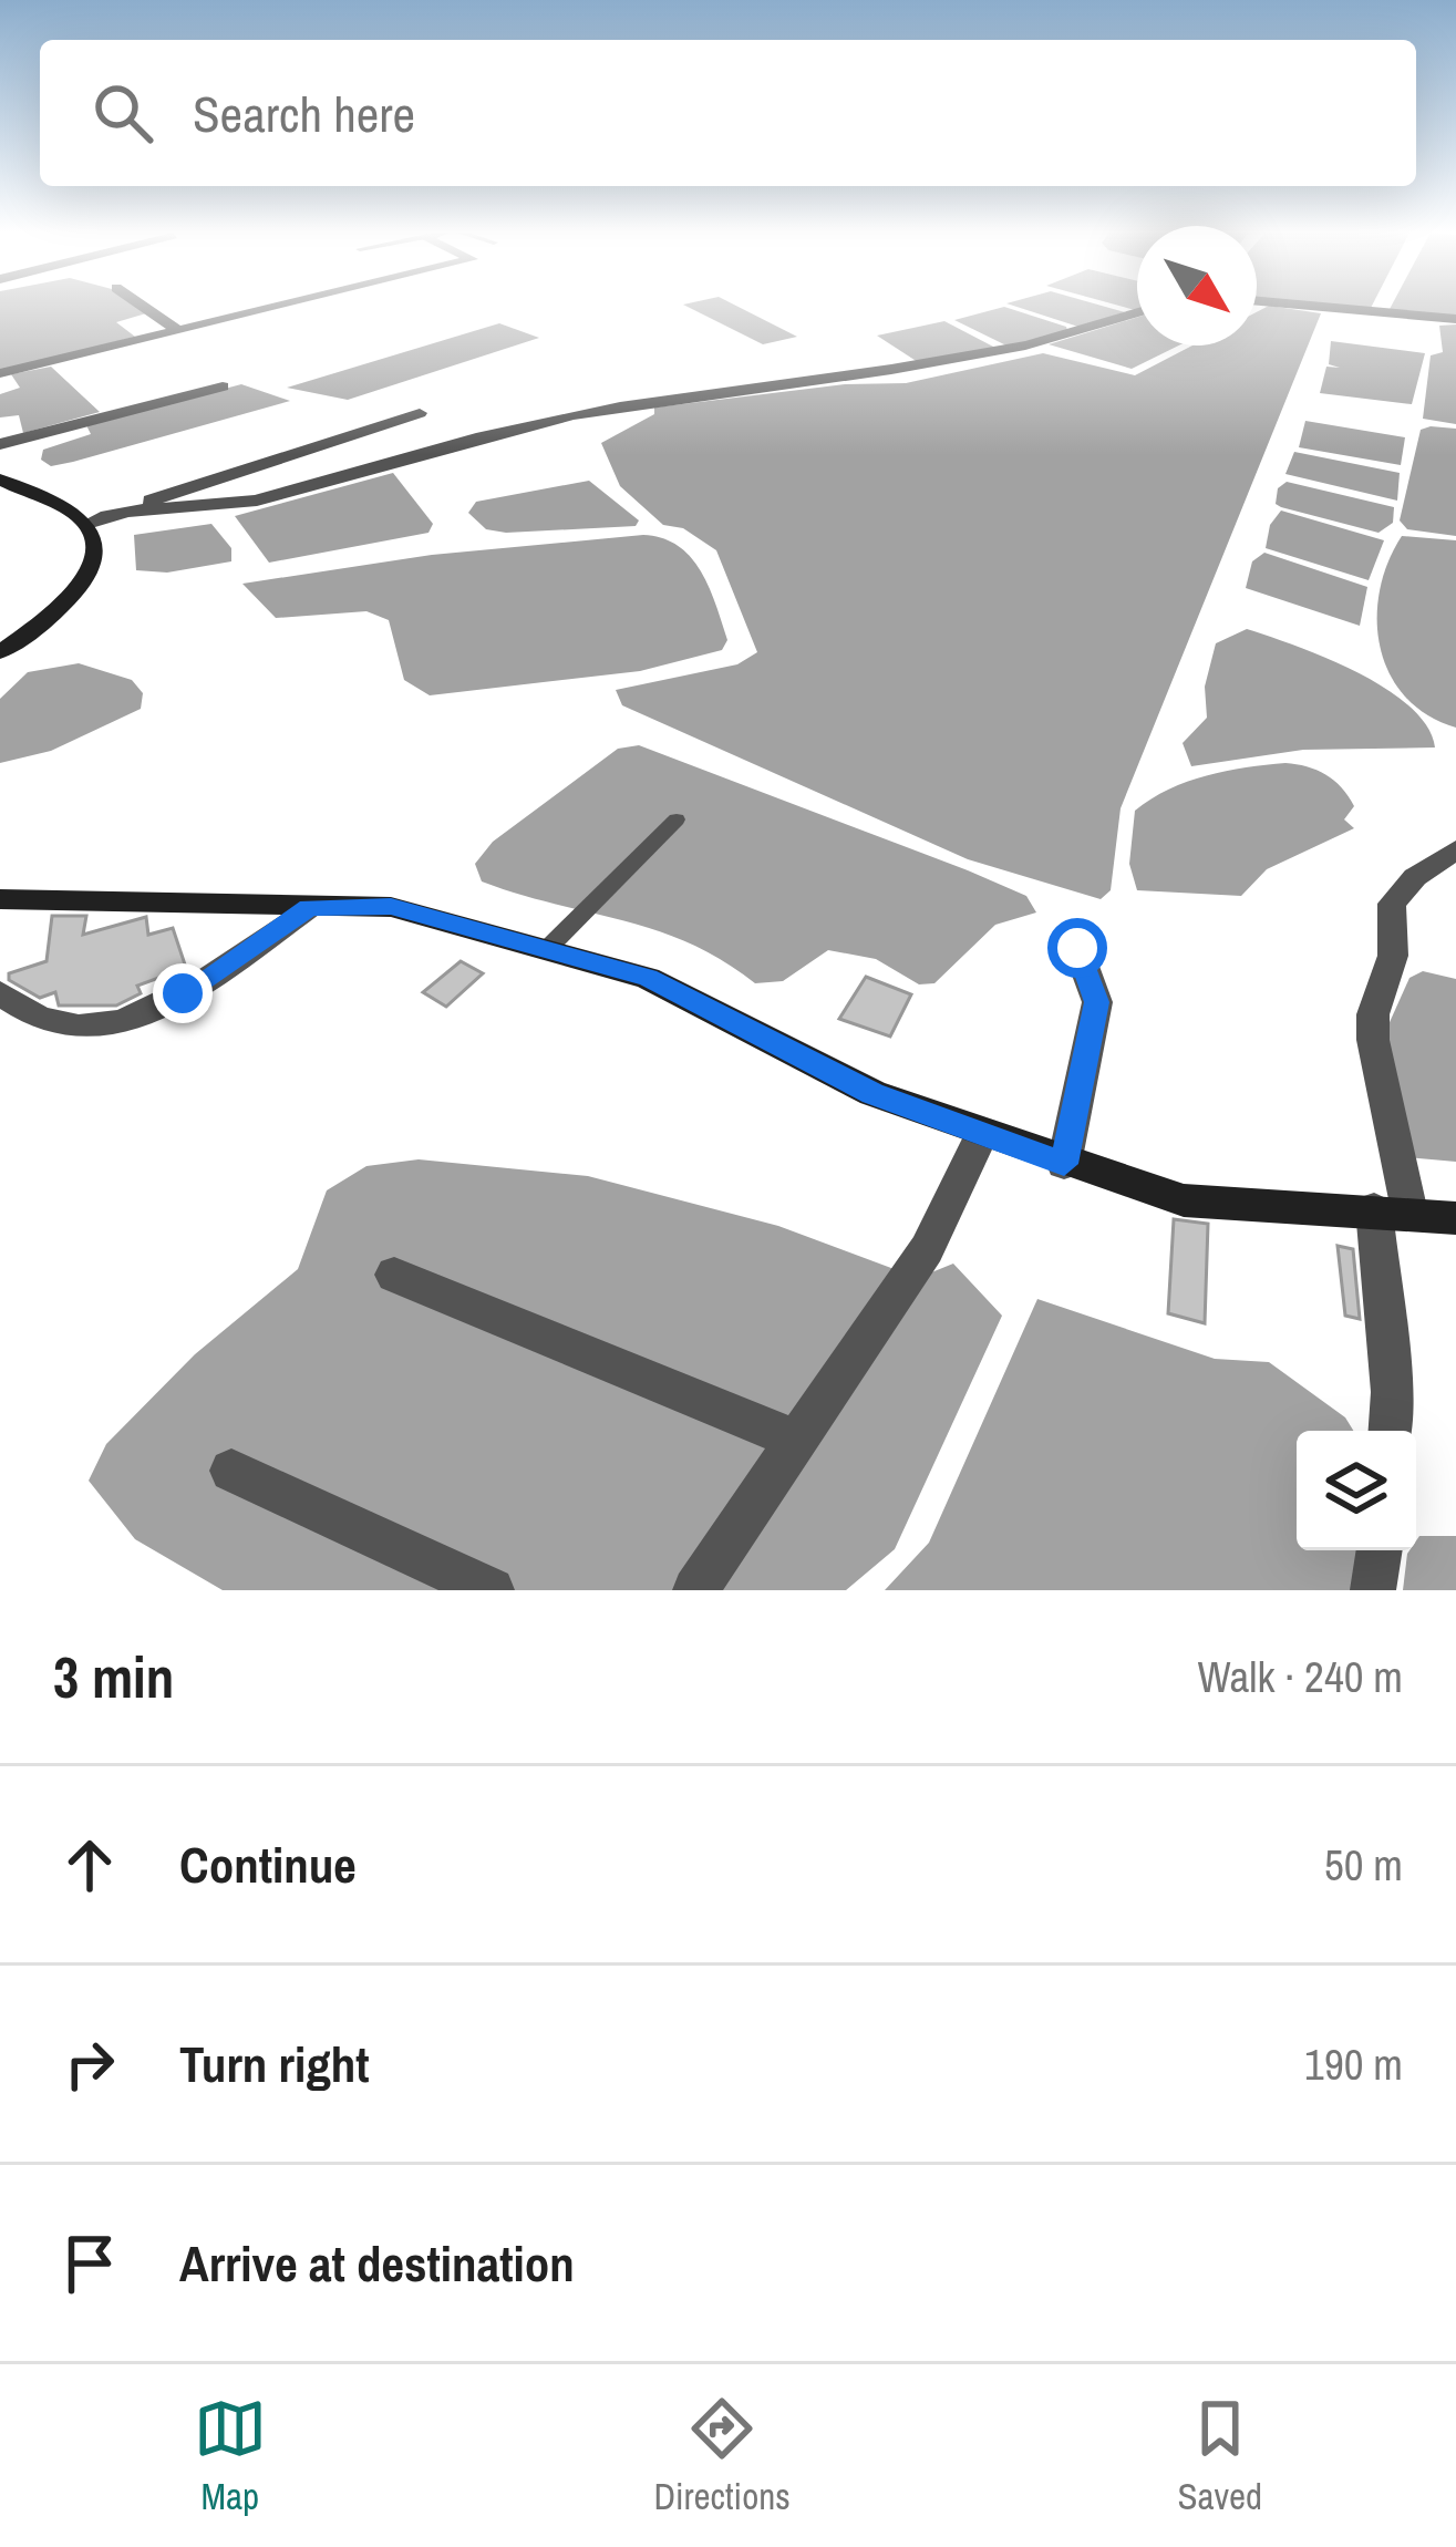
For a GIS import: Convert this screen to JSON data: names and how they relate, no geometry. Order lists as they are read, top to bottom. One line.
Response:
{"north":"bottom right","page":{"search":"Search here","heading":["3 min","Walk · 240 m"],"list":[["Continue","50 m"],["Turn right","190 m"],"Arrive at destination"],"nav":["Map","Directions","Saved"]}}
